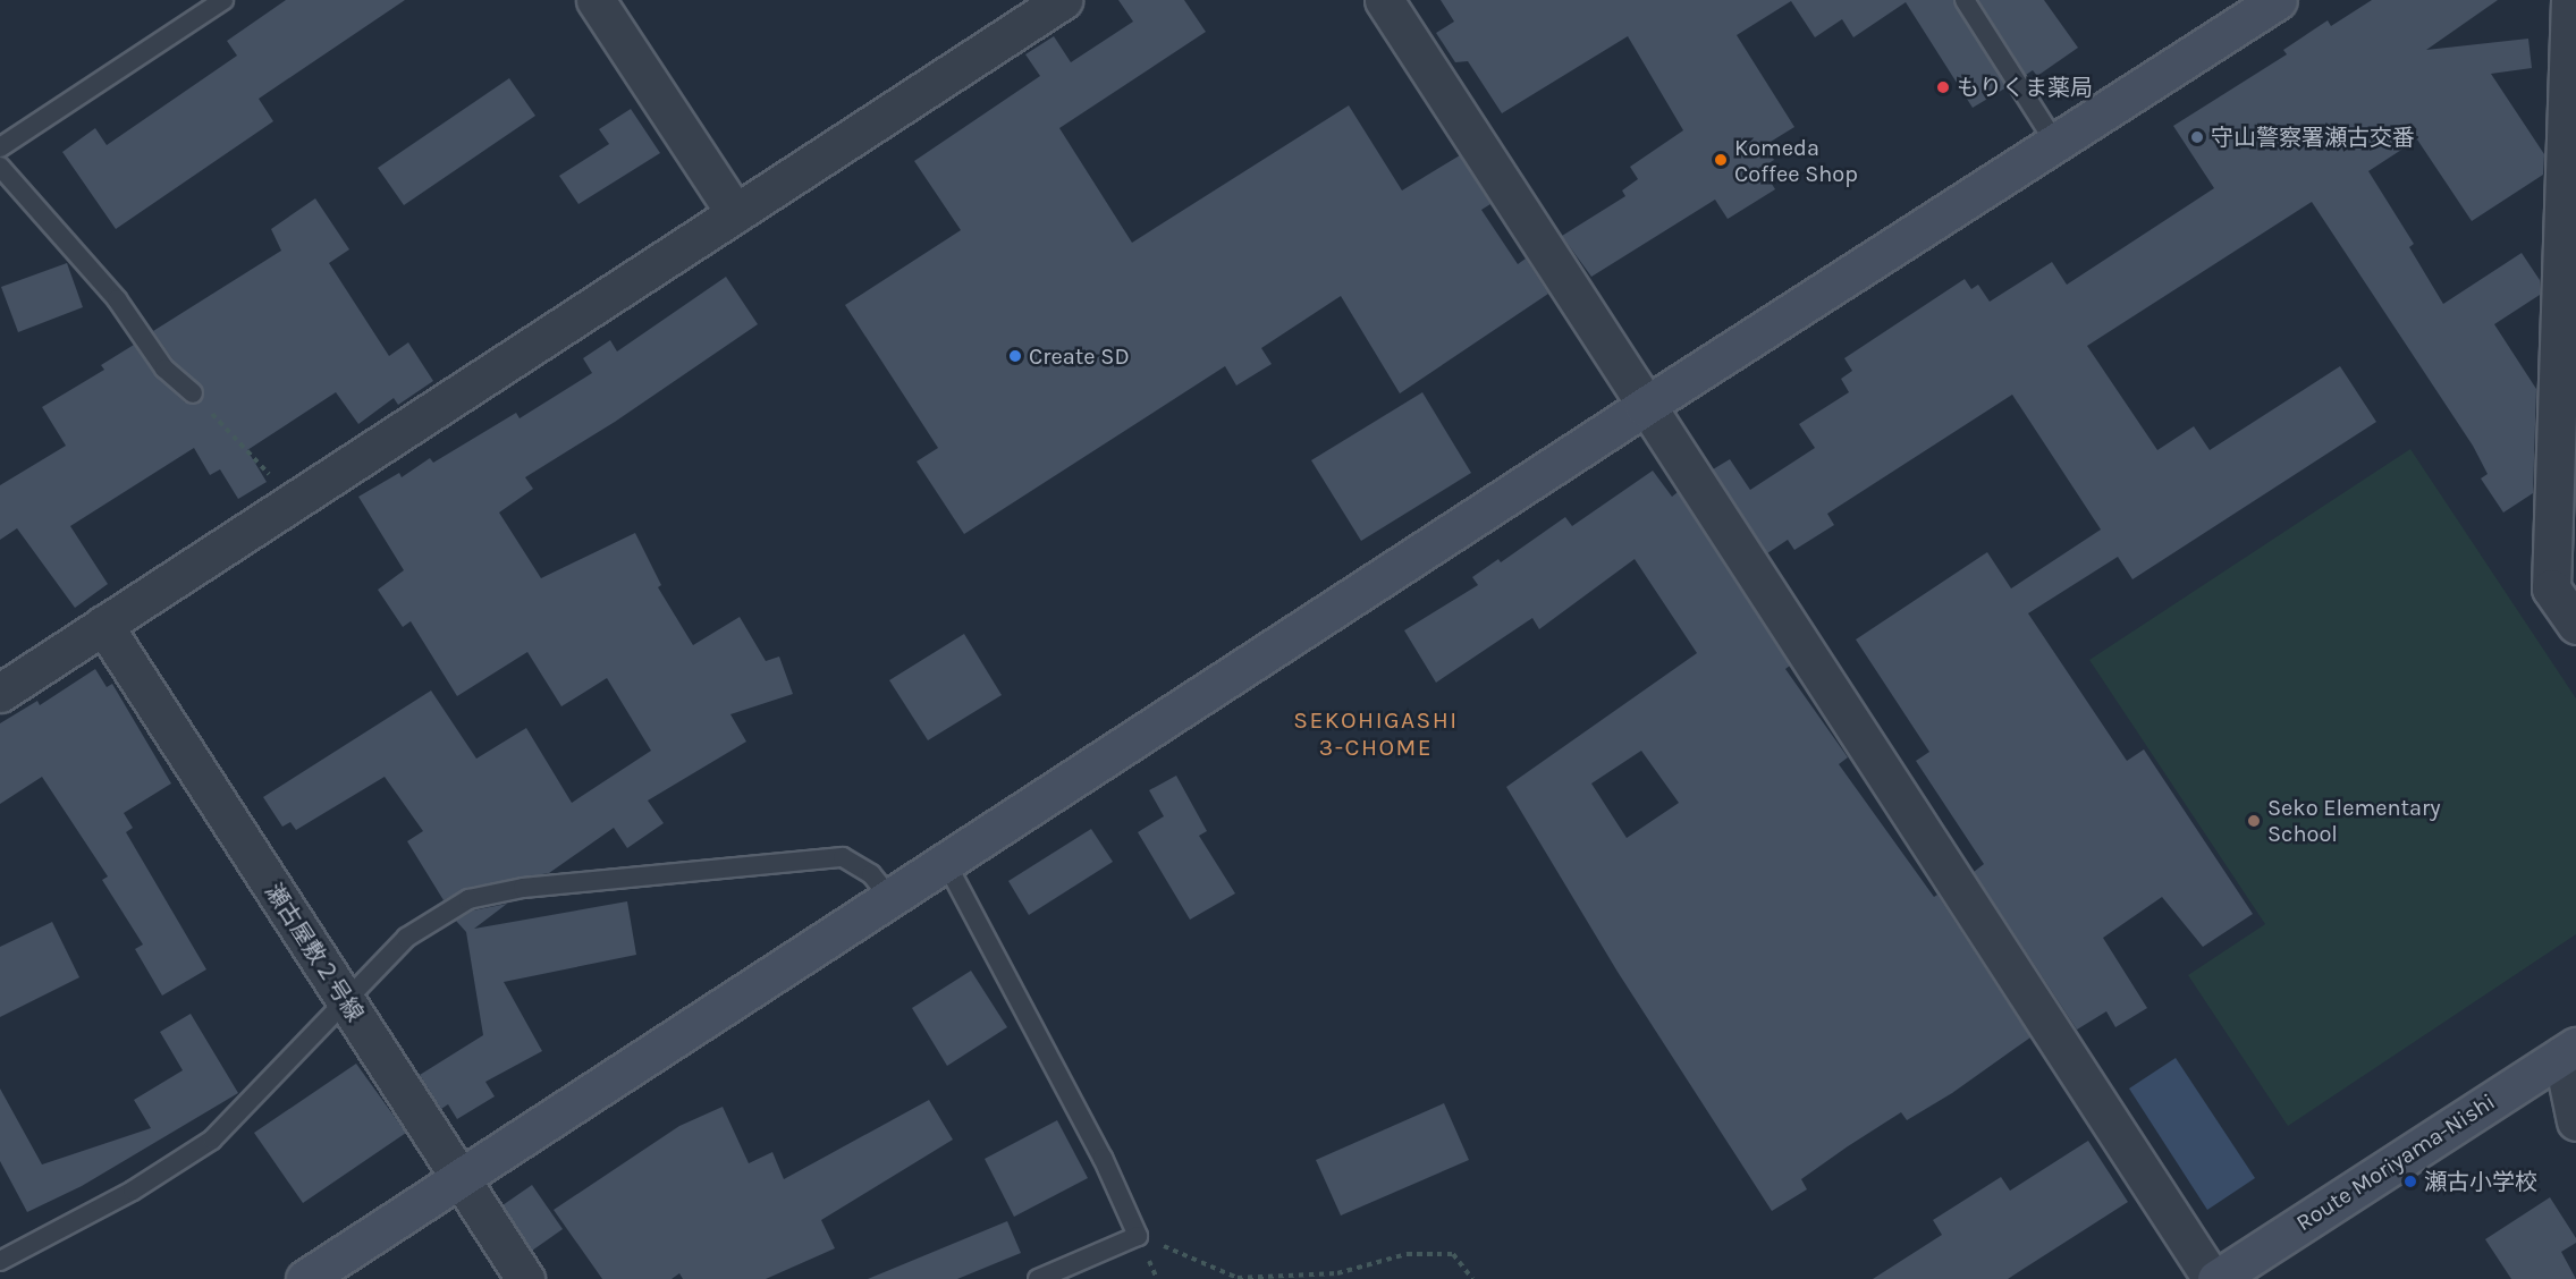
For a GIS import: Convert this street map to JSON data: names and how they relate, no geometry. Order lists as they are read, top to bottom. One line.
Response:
{"streets":{"street":["瀬古屋敷２号線","Route Moriyama-Nishi"]},"districts":["SEKOHIGASHI 3-CHOME"],"places":["もりくま薬局","守山警察署瀬古交番","Komeda Coffee Shop","Create SD","Seko Elementary School","瀬古小学校"]}
